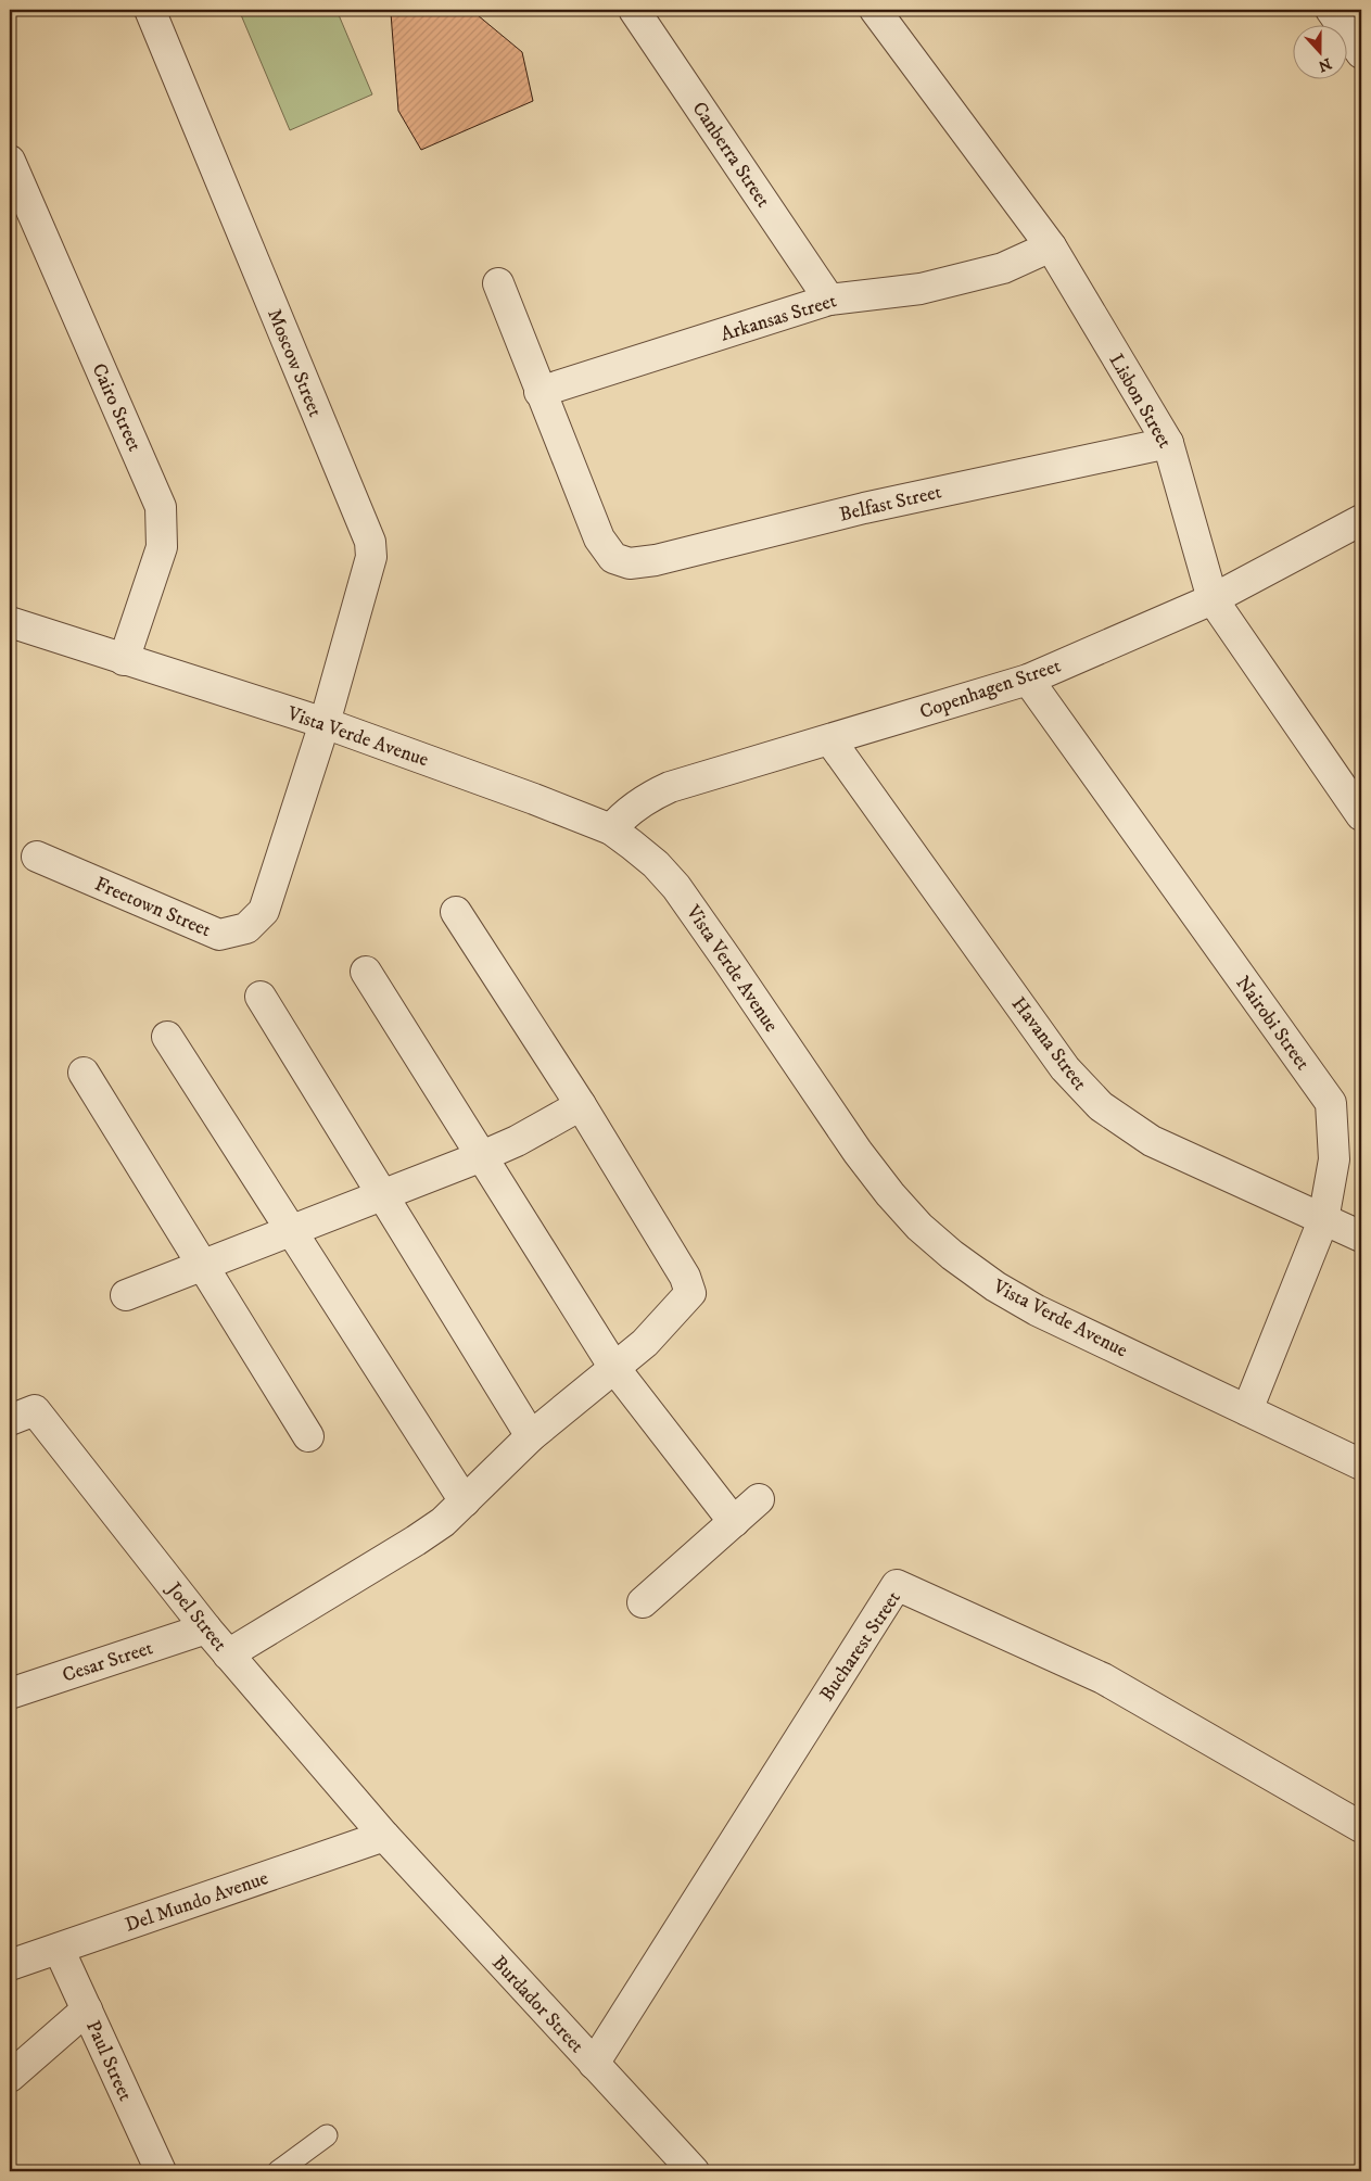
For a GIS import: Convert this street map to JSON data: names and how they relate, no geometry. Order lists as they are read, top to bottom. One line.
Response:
{"streets":{"street":["Canberra Street","Arkansas Street","Moscow Street","Lisbon Street","Cairo Street","Belfast Street","Copenhagen Street","Vista Verde Avenue","Freetown Street","Nairobi Street","Havana Street","Joel Street","Bucharest Street","Cesar Street","Del Mundo Avenue","Burdador Street","Paul Street"]},"crossings":[["Canberra Street","Arkansas Street"],["Arkansas Street","Lisbon Street"],["Arkansas Street","Belfast Street"],["Moscow Street","Vista Verde Avenue"],["Moscow Street","Freetown Street"],["Lisbon Street","Belfast Street"],["Lisbon Street","Copenhagen Street"],["Cairo Street","Vista Verde Avenue"],["Copenhagen Street","Vista Verde Avenue"],["Copenhagen Street","Nairobi Street"],["Copenhagen Street","Havana Street"],["Vista Verde Avenue","Freetown Street"],["Vista Verde Avenue","Nairobi Street"],["Nairobi Street","Havana Street"],["Joel Street","Cesar Street"],["Joel Street","Del Mundo Avenue"],["Joel Street","Burdador Street"],["Bucharest Street","Burdador Street"],["Del Mundo Avenue","Burdador Street"],["Del Mundo Avenue","Paul Street"]],"north":"bottom"}
